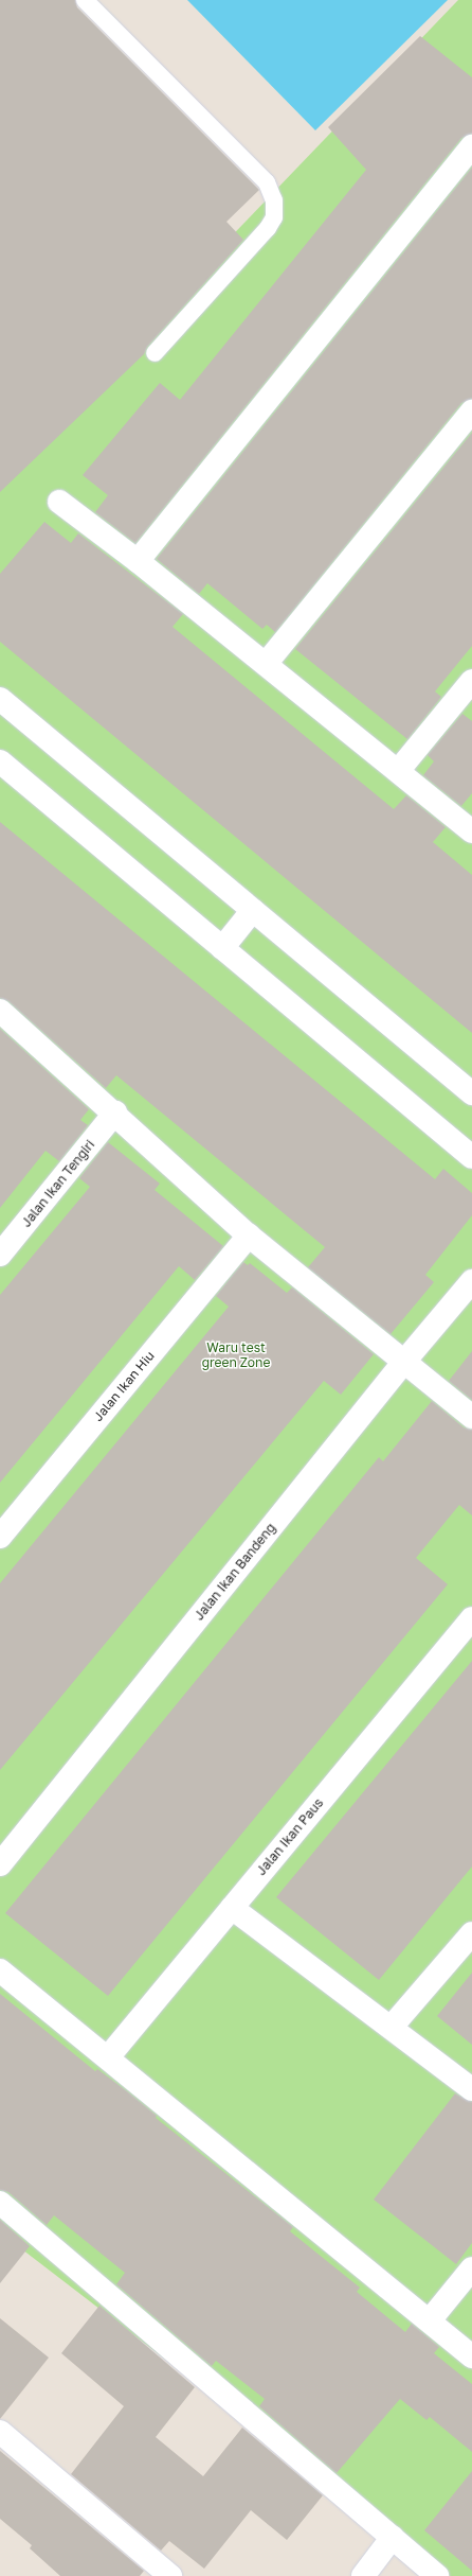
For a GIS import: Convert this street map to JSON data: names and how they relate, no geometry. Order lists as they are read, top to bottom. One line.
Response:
{"streets":{"street":["Jalan Ikan Tengiri","Jalan Ikan Hiu","Jalan Ikan Bandeng","Jalan Ikan Paus"]},"parks":["Waru test green Zone"]}
